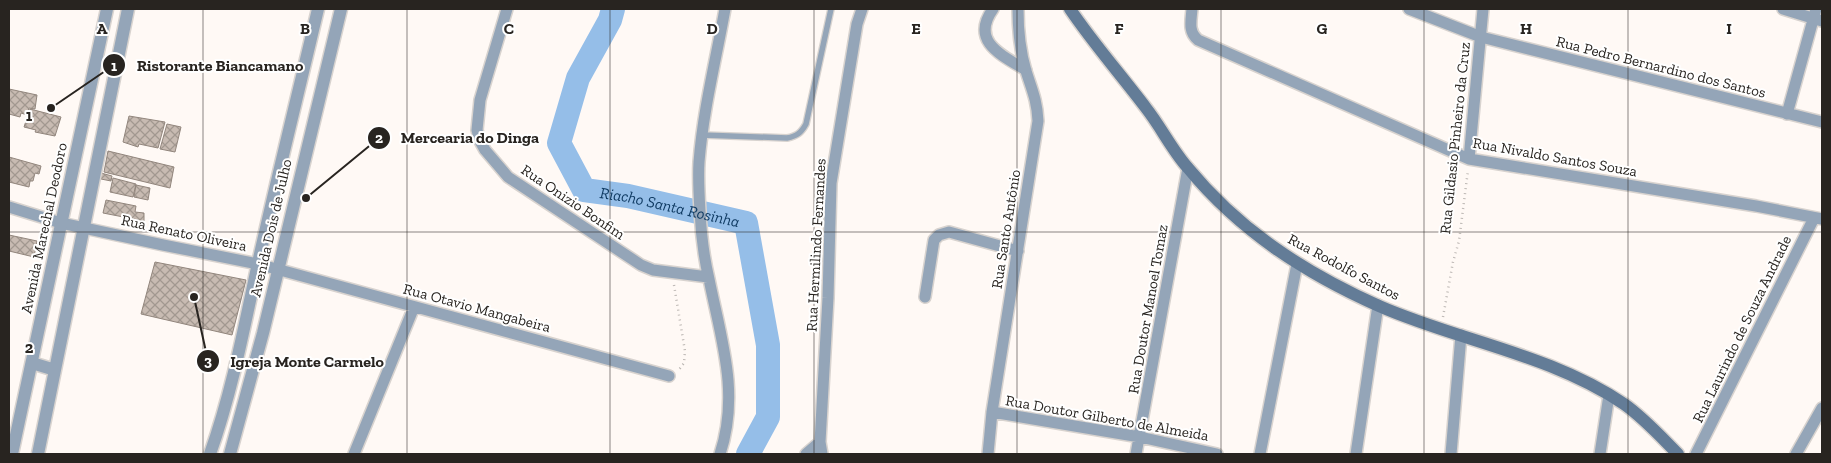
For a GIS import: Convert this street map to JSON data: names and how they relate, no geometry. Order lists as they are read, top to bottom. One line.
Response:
{"streets":{"main road":["Rua Rodolfo Santos"],"street":["Rua Pedro Bernardino dos Santos","Rua Gildasio Pinheiro da Cruz","Rua Nivaldo Santos Souza","Rua Onizio Bonfim","Avenida Marechal Deodoro","Avenida Dois de Julho","Rua Santo Antônio","Rua Renato Oliveira","Rua Hermilindo Fernandes","Rua Otavio Mangabeira","Rua Doutor Manoel Tomaz","Rua Laurindo de Souza Andrade","Rua Doutor Gilberto de Almeida"]},"crossings":[["Rua Pedro Bernardino dos Santos","Rua Gildasio Pinheiro da Cruz"],["Rua Gildasio Pinheiro da Cruz","Rua Nivaldo Santos Souza"],["Rua Gildasio Pinheiro da Cruz","Rua Rodolfo Santos"],["Rua Nivaldo Santos Souza","Rua Laurindo de Souza Andrade"],["Avenida Marechal Deodoro","Rua Renato Oliveira"],["Avenida Dois de Julho","Rua Renato Oliveira"],["Avenida Dois de Julho","Rua Otavio Mangabeira"],["Rua Santo Antônio","Rua Doutor Gilberto de Almeida"],["Rua Renato Oliveira","Rua Otavio Mangabeira"],["Rua Rodolfo Santos","Rua Doutor Manoel Tomaz"],["Rua Doutor Manoel Tomaz","Rua Doutor Gilberto de Almeida"]],"water":["Riacho Santa Rosinha"],"places":["Ristorante Biancamano","Mercearia do Dinga","Igreja Monte Carmelo"],"grid":{"columns":["A","B","C","D","E","F","G","H","I"],"rows":["1","2"]}}
